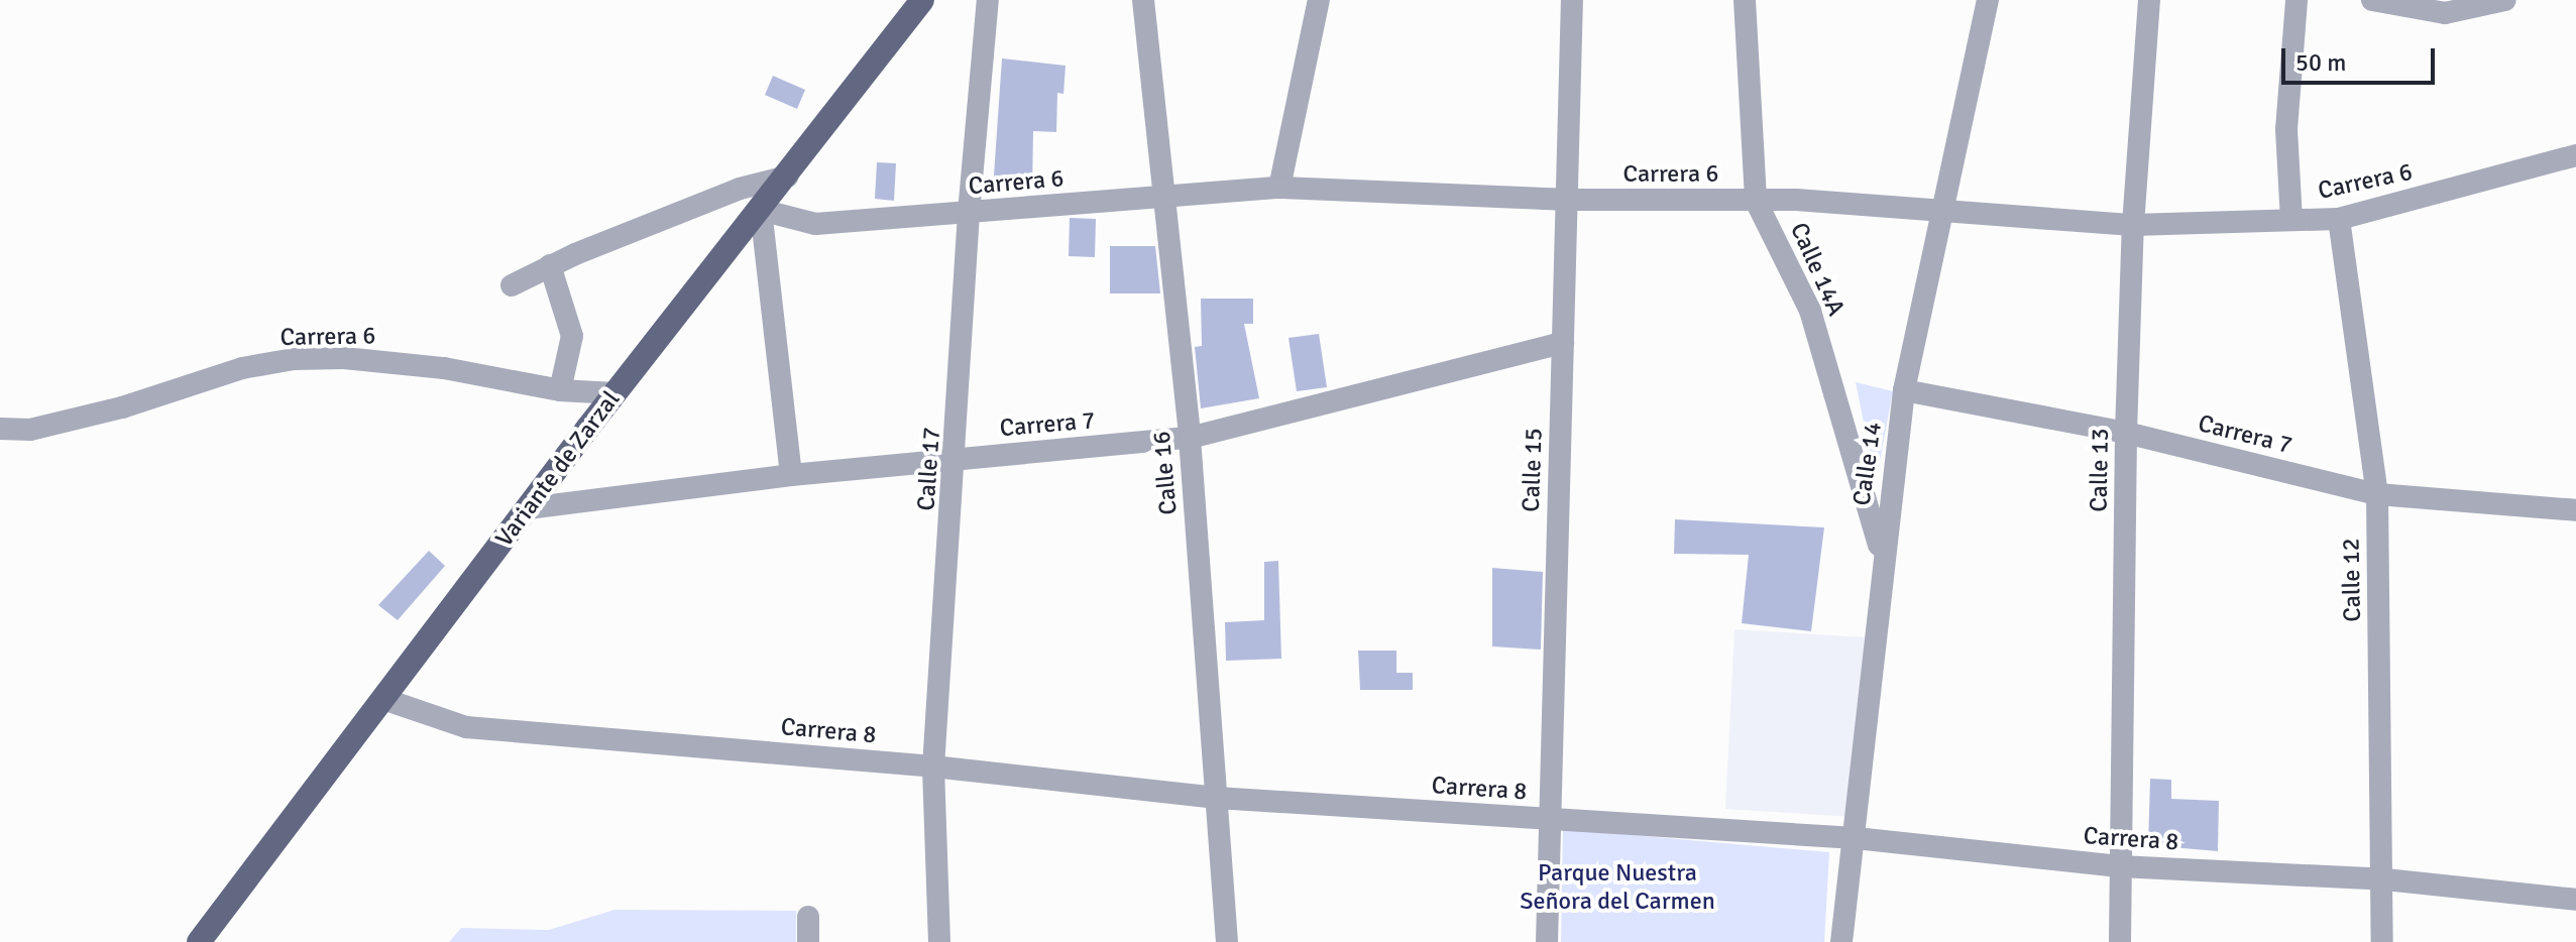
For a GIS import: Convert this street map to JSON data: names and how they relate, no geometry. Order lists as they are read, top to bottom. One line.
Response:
{"streets":{"main road":["Variante de Zarzal"],"street":["Carrera 6","Calle 14A","Carrera 7","Calle 14","Calle 17","Calle 15","Calle 13","Calle 16","Calle 12","Carrera 8"]},"crossings":[["Carrera 6","Calle 14A"],["Carrera 6","Calle 14"],["Carrera 6","Variante de Zarzal"],["Carrera 6","Calle 17"],["Carrera 6","Calle 15"],["Carrera 6","Calle 13"],["Carrera 6","Calle 16"],["Carrera 6","Calle 12"],["Calle 14A","Calle 14"],["Carrera 7","Calle 14"],["Carrera 7","Variante de Zarzal"],["Carrera 7","Calle 17"],["Carrera 7","Calle 15"],["Carrera 7","Calle 13"],["Carrera 7","Calle 16"],["Carrera 7","Calle 12"],["Calle 14","Carrera 8"],["Variante de Zarzal","Carrera 8"],["Calle 17","Carrera 8"],["Calle 15","Carrera 8"],["Calle 13","Carrera 8"],["Calle 16","Carrera 8"],["Calle 12","Carrera 8"]],"parks":["Parque Nuestra Señora del Carmen"],"scale_bar":"50 m"}
